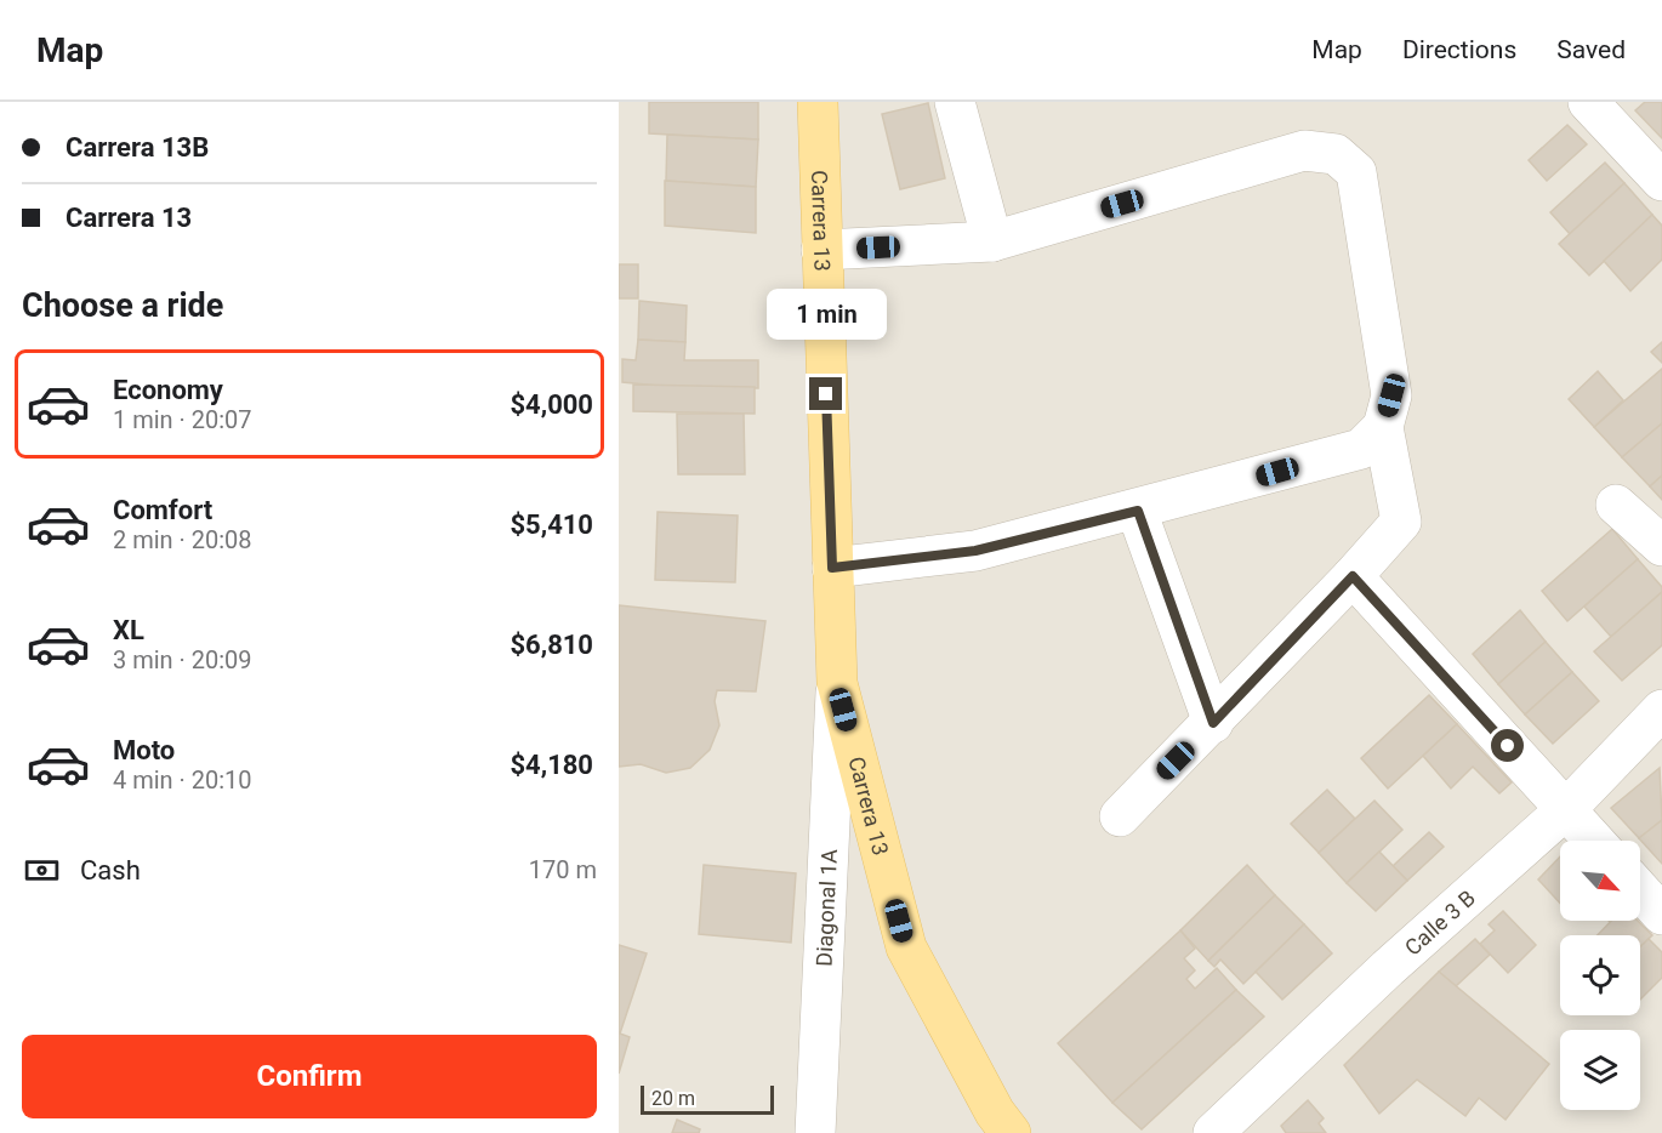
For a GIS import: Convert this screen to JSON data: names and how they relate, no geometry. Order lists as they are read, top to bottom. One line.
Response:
{"streets":{"main road":["Carrera 13"],"street":["Diagonal 1A","Calle 3 B"]},"crossings":[["Carrera 13","Diagonal 1A"]],"scale_bar":"20 m","north":"bottom right","page":{"header":"Map","nav":["Map","Directions","Saved"],"banner":["Carrera 13B","Carrera 13"],"heading":"Choose a ride","bubble":"1 min","list":[{"name":"Economy","note":"1 min · 20:07","value":"$4,000"},{"name":"Comfort","note":"2 min · 20:08","value":"$5,410"},{"name":"XL","note":"3 min · 20:09","value":"$6,810"},{"name":"Moto","note":"4 min · 20:10","value":"$4,180"}],"pay":["Cash","170 m"],"buttons":"Confirm","scale":"20 m"}}
